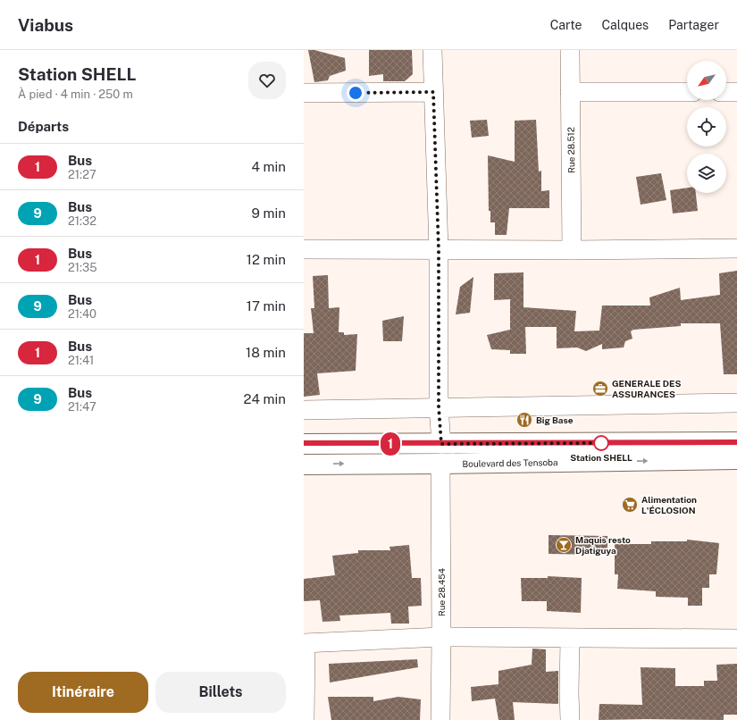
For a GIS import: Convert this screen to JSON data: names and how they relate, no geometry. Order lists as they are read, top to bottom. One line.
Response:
{"streets":{"main road":["Boulevard des Tensoba"],"street":["Rue 28.512","Rue 28.454"]},"crossings":[["Boulevard des Tensoba","Rue 28.454"]],"places":{"office":["GENERALE DES ASSURANCES"],"restaurant":["Big Base"],"other":["Station SHELL"],"supermarket":["Alimentation L'ÉCLOSION"],"bar":["Maquis resto Djatiguya"]},"lines":["bus line 1"],"north":"bottom left","page":{"header":"Viabus","nav":["Carte","Calques","Partager"],"heading":[["Station SHELL","À pied · 4 min · 250 m"],"Départs"],"on_map":"1","list":[{"mark":"1","name":"Bus","note":"21:27","value":"4 min"},{"mark":"9","name":"Bus","note":"21:32","value":"9 min"},{"mark":"1","name":"Bus","note":"21:35","value":"12 min"},{"mark":"9","name":"Bus","note":"21:40","value":"17 min"},{"mark":"1","name":"Bus","note":"21:41","value":"18 min"},{"mark":"9","name":"Bus","note":"21:47","value":"24 min"}],"buttons":["Itinéraire","Billets"]}}
